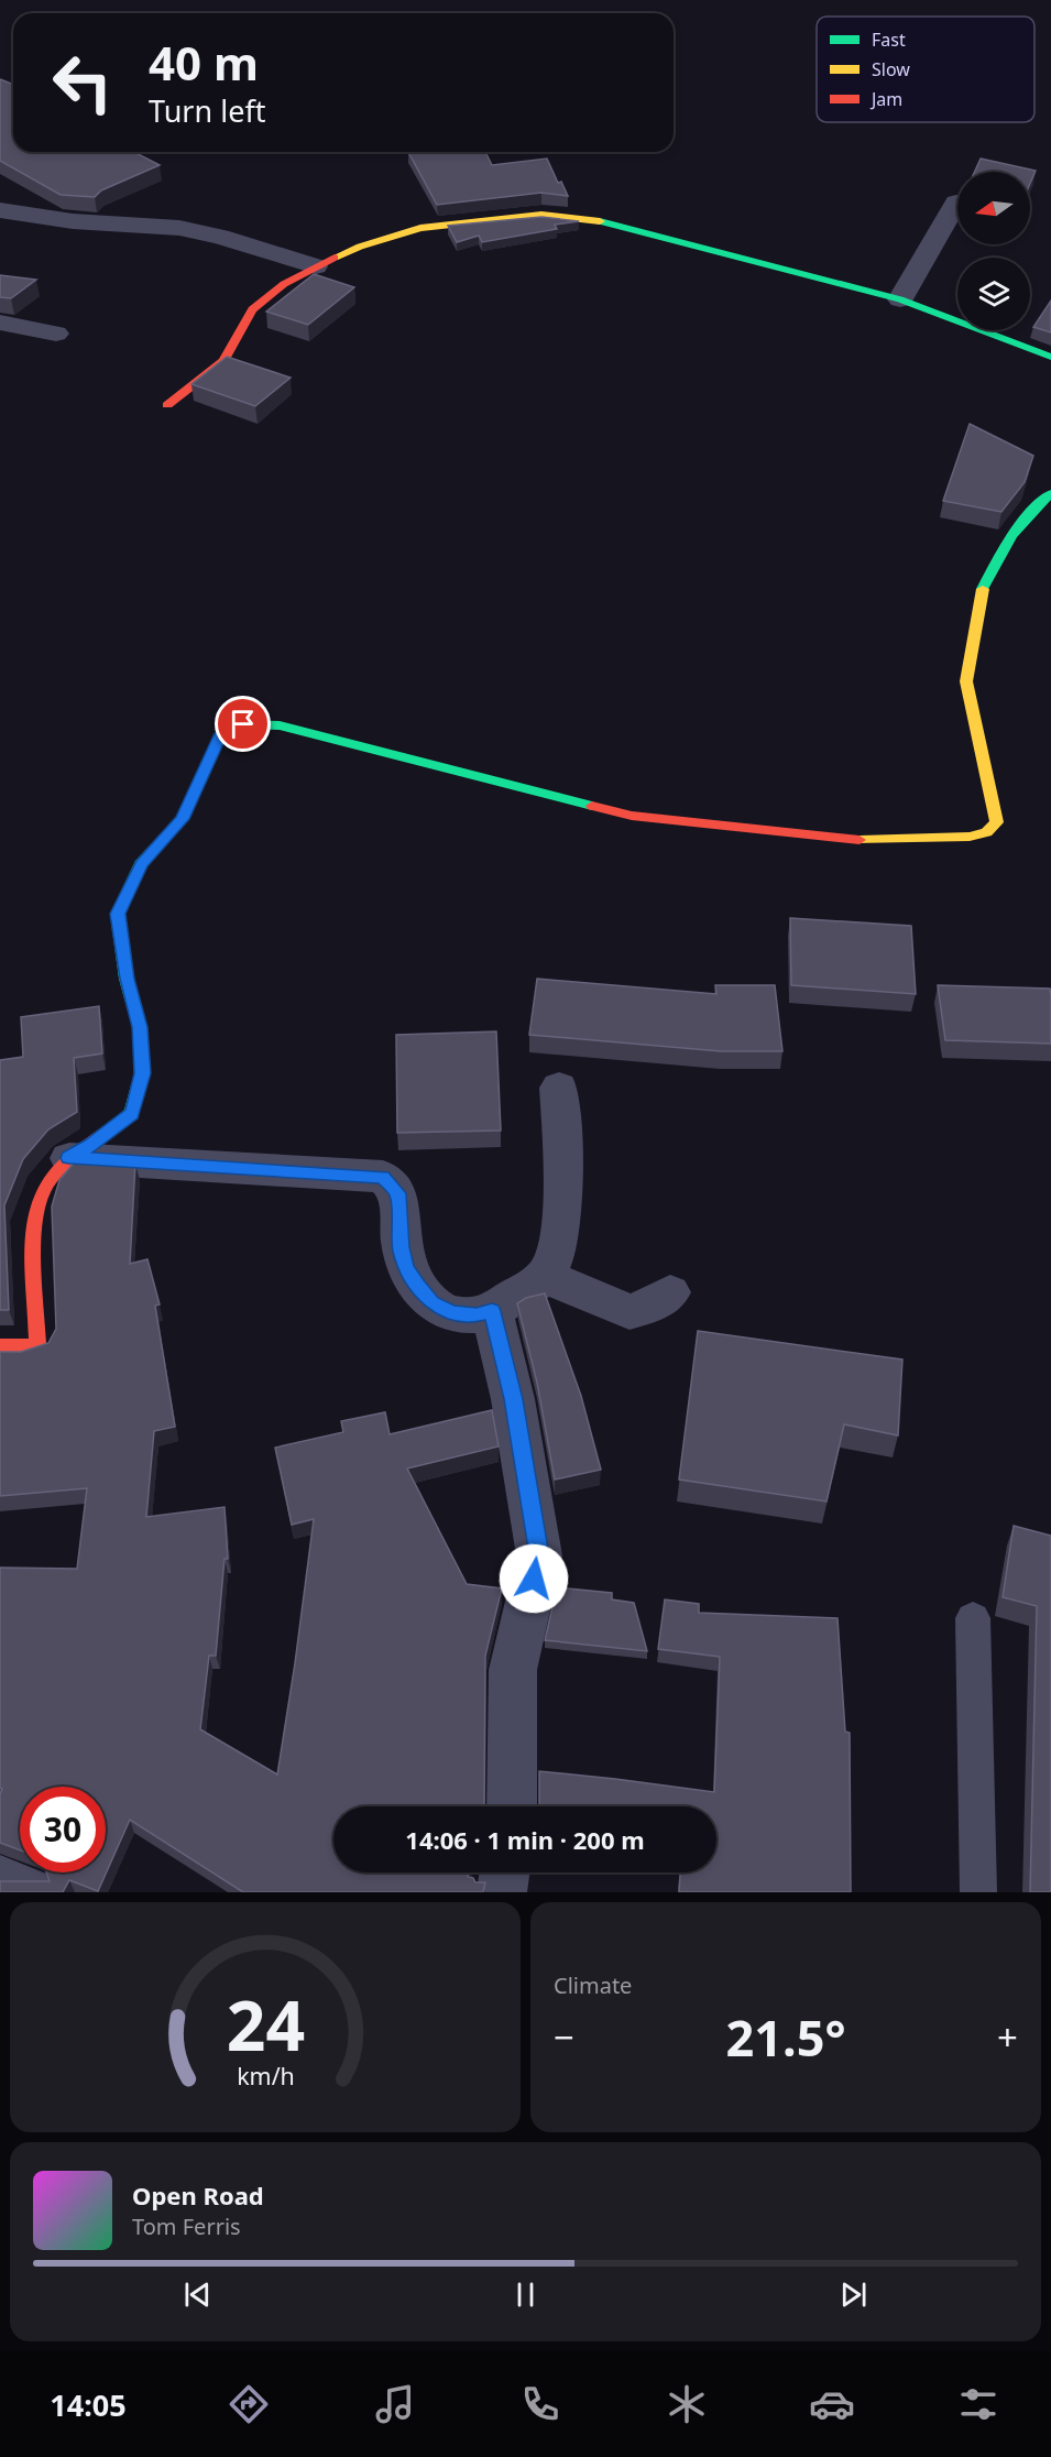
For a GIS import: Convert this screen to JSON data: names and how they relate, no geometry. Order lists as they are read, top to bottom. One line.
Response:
{"legend":["Fast","Slow","Jam"],"north":"left","page":{"turn":["40 m","Turn left"],"limit":"30","trip":"14:06 · 1 min · 200 m","tile":"Climate","heat":["−","21.5°","+"],"song":["Open Road","Tom Ferris"],"tabs":"14:05","gauge":["24","km/h"]}}
